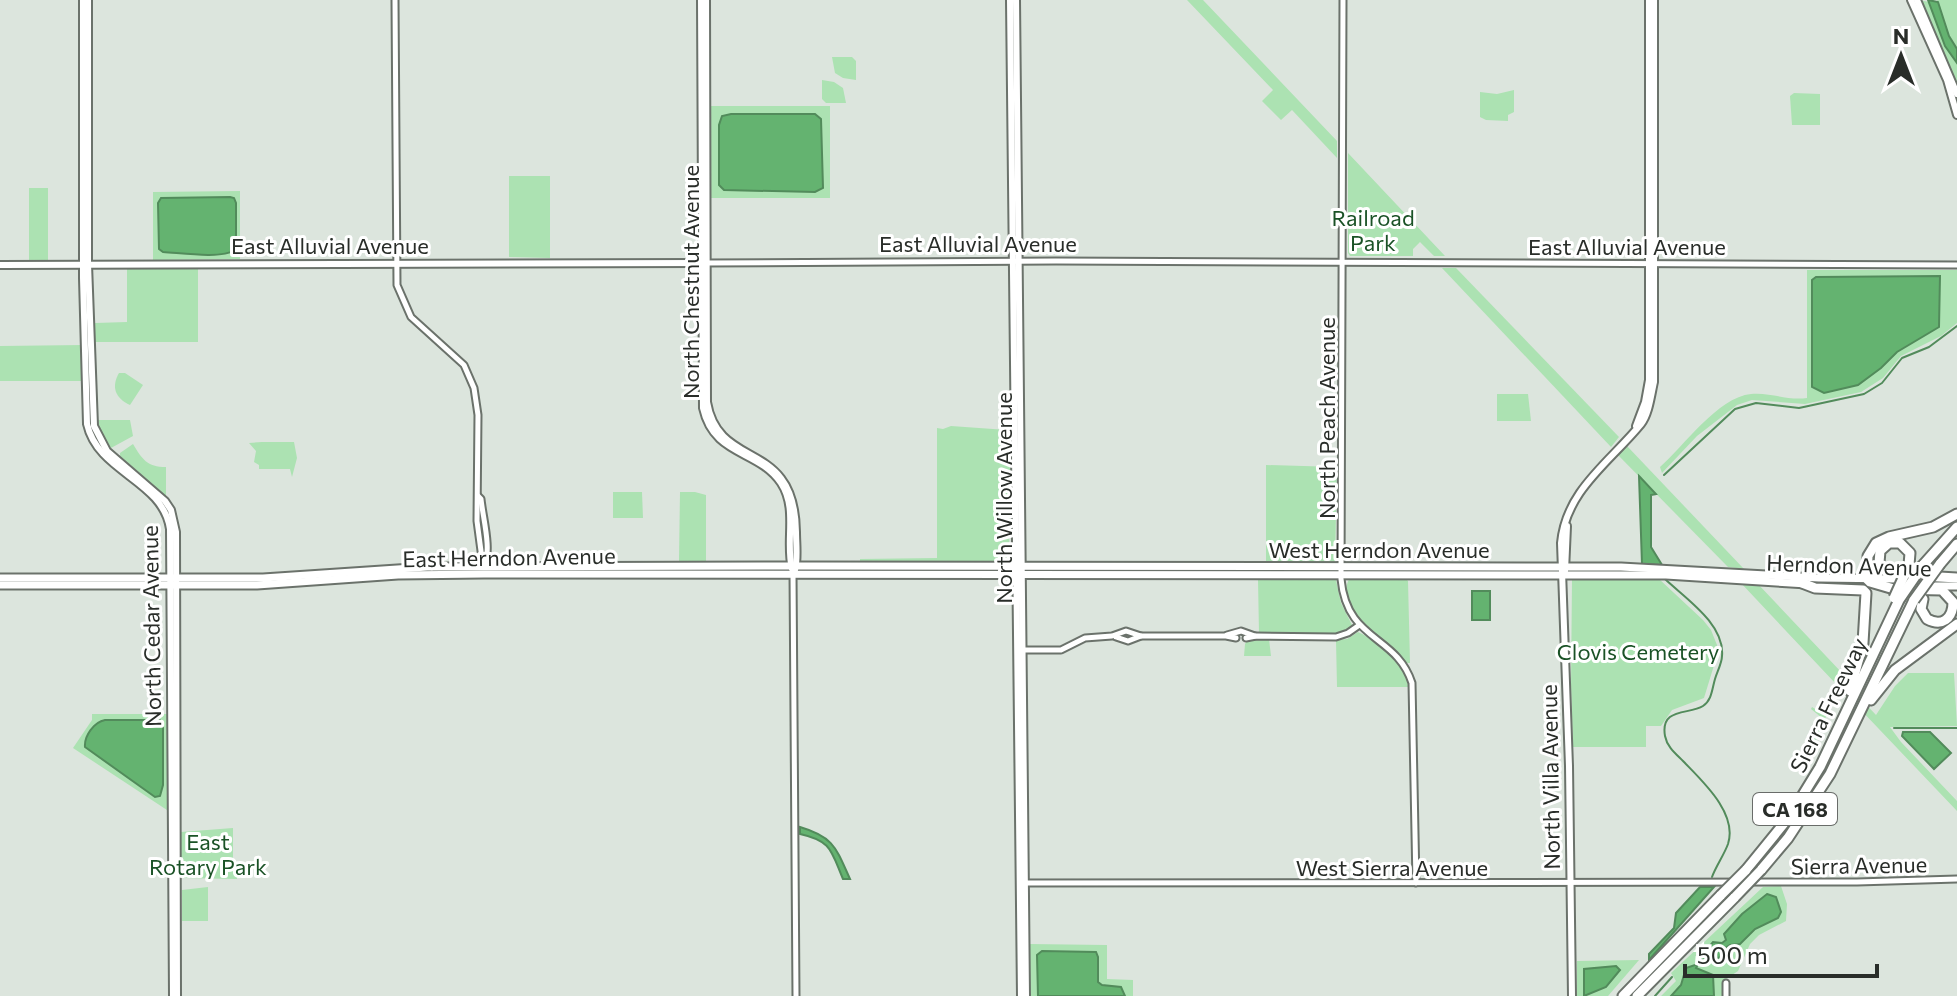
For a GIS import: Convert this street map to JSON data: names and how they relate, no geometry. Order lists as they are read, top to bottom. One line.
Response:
{"streets":{"highway":["Sierra Freeway","CA 168"],"main road":["East Alluvial Avenue","North Chestnut Avenue","North Willow Avenue","West Herndon Avenue","East Herndon Avenue","Herndon Avenue","North Cedar Avenue","North Villa Avenue"],"street":["North Peach Avenue","Sierra Avenue","West Sierra Avenue"]},"crossings":[["East Alluvial Avenue","North Chestnut Avenue"],["East Alluvial Avenue","North Peach Avenue"],["East Alluvial Avenue","North Willow Avenue"],["East Alluvial Avenue","North Cedar Avenue"],["East Alluvial Avenue","North Villa Avenue"],["North Peach Avenue","West Herndon Avenue"],["North Willow Avenue","West Herndon Avenue"],["North Willow Avenue","East Herndon Avenue"],["North Willow Avenue","West Sierra Avenue"],["West Herndon Avenue","East Herndon Avenue"],["West Herndon Avenue","Herndon Avenue"],["West Herndon Avenue","North Villa Avenue"],["East Herndon Avenue","North Cedar Avenue"],["North Villa Avenue","West Sierra Avenue"],["Sierra Avenue","West Sierra Avenue"]],"parks":["Railroad Park","Clovis Cemetery","East Rotary Park"],"scale_bar":"500 m","north":"top"}
